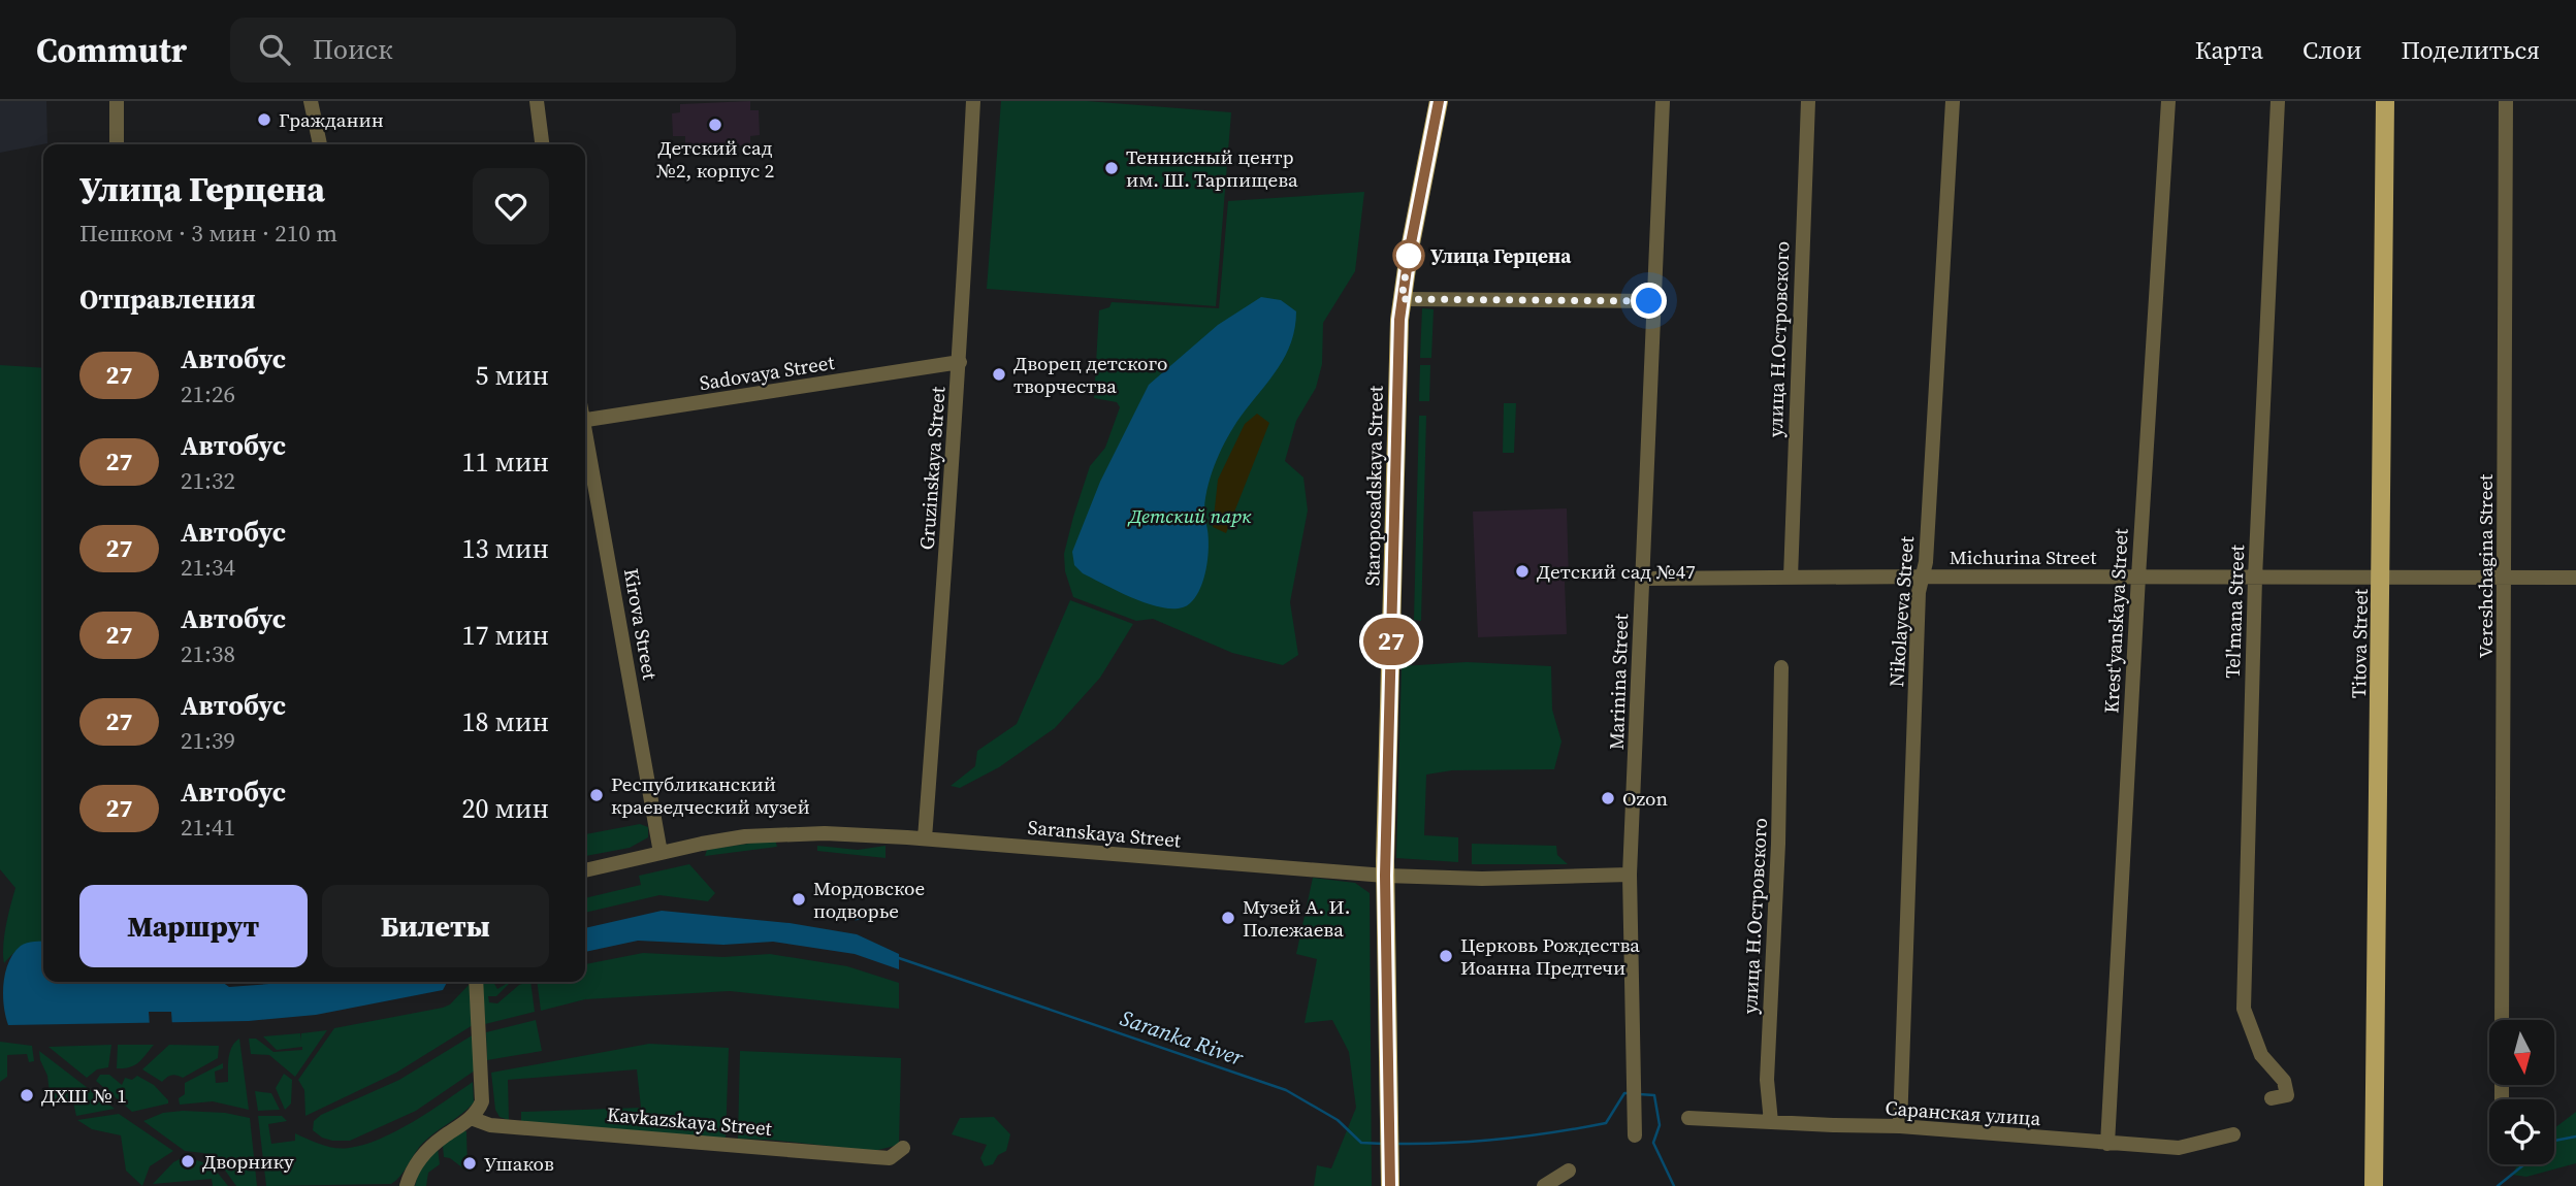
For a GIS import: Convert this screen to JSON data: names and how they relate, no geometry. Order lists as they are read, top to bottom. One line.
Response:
{"streets":{"main road":["Staroposadskaya Street","Titova Street"],"street":["улица Н.Островского","Sadovaya Street","Gruzinskaya Street","Michurina Street","Vereshchagina Street","Nikolayeva Street","Tel'mana Street","Krest'yanskaya Street","Kirova Street","Marinina Street","Saranskaya Street","Саранская улица","Kavkazskaya Street"]},"crossings":[["улица Н.Островского","Michurina Street"],["улица Н.Островского","Саранская улица"],["Sadovaya Street","Gruzinskaya Street"],["Gruzinskaya Street","Saranskaya Street"],["Staroposadskaya Street","Saranskaya Street"],["Michurina Street","Vereshchagina Street"],["Michurina Street","Nikolayeva Street"],["Michurina Street","Tel'mana Street"],["Michurina Street","Krest'yanskaya Street"],["Michurina Street","Titova Street"],["Michurina Street","Marinina Street"],["Nikolayeva Street","Саранская улица"],["Krest'yanskaya Street","Саранская улица"],["Kirova Street","Saranskaya Street"],["Marinina Street","Saranskaya Street"]],"water":["Saranka River"],"parks":["Детский парк"],"places":["Гражданин","Детский сад №2, корпус 2","Теннисный центр им. Ш. Тарпищева","Улица Герцена","Дворец детского творчества","Детский сад №47","Республиканский краеведческий музей","Ozon","Мордовское подворье","Музей А. И. Полежаева","Церковь Рождества Иоанна Предтечи","ДХШ № 1","Дворнику","Ушаков"],"lines":["bus line 27"],"north":"bottom","page":{"header":"Commutr","search":"Поиск","nav":["Карта","Слои","Поделиться"],"on_map":"27","heading":[["Улица Герцена","Пешком · 3 мин · 210 m"],"Отправления"],"list":[{"mark":"27","name":"Автобус","note":"21:26","value":"5 мин"},{"mark":"27","name":"Автобус","note":"21:32","value":"11 мин"},{"mark":"27","name":"Автобус","note":"21:34","value":"13 мин"},{"mark":"27","name":"Автобус","note":"21:38","value":"17 мин"},{"mark":"27","name":"Автобус","note":"21:39","value":"18 мин"},{"mark":"27","name":"Автобус","note":"21:41","value":"20 мин"}],"buttons":["Маршрут","Билеты"]}}
